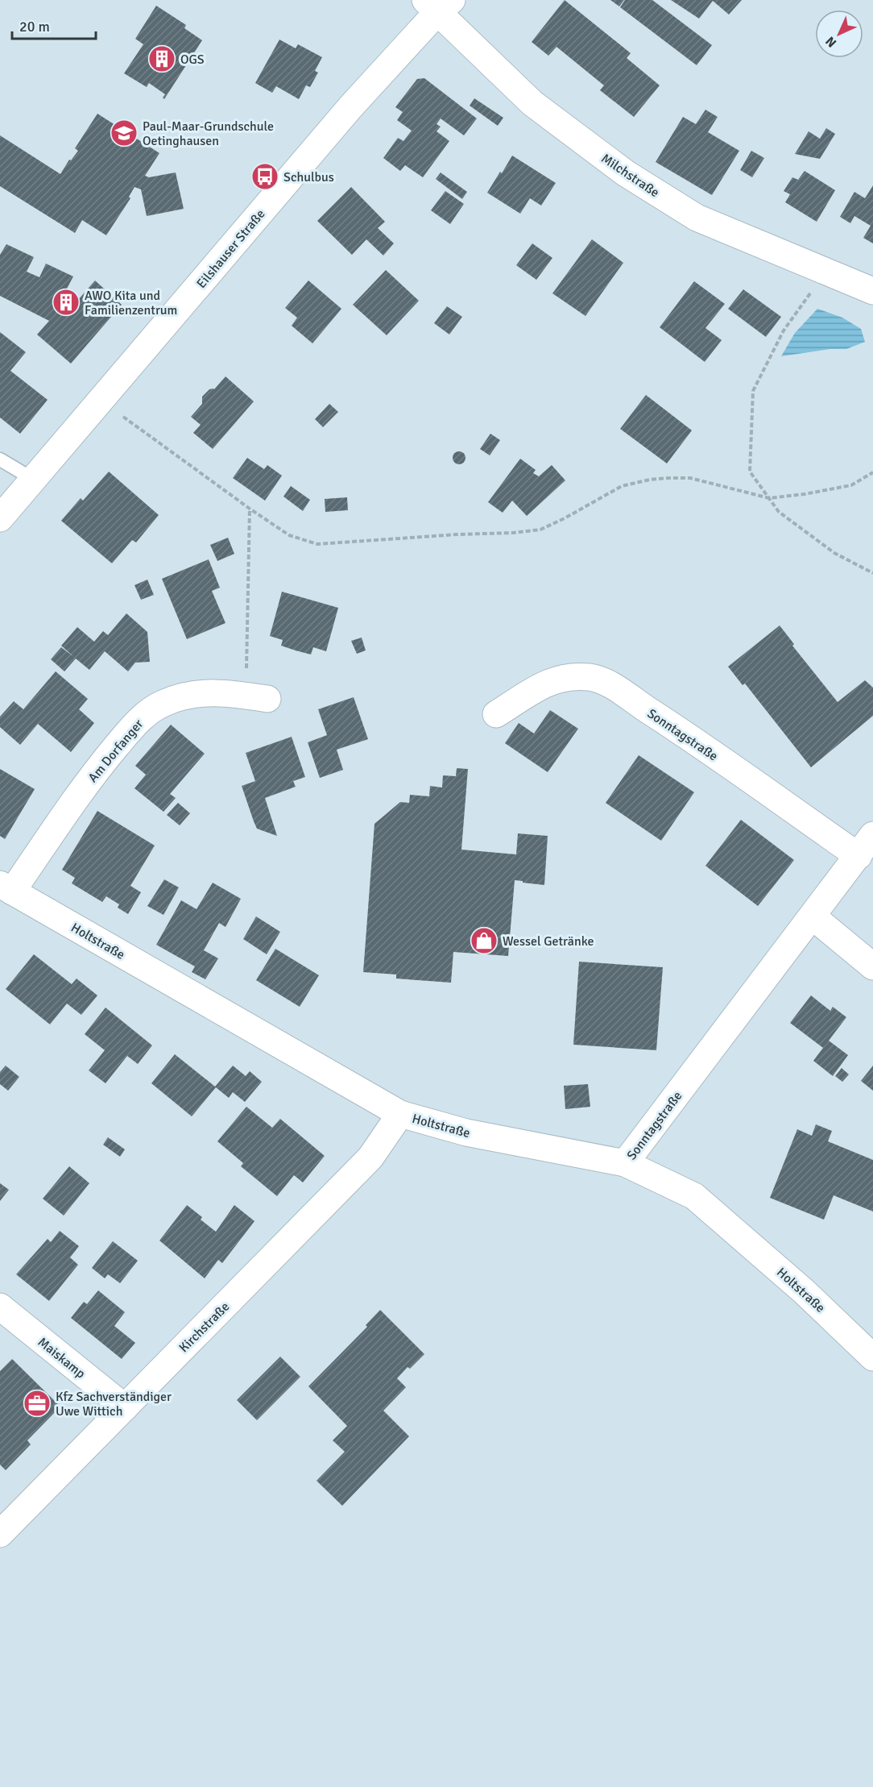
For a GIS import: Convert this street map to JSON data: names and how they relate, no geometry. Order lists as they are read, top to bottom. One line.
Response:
{"streets":{"street":["Milchstraße","Eilshauser Straße","Sonntagstraße","Am Dorfanger","Holtstraße","Kirchstraße","Maiskamp"]},"crossings":[["Milchstraße","Eilshauser Straße"],["Sonntagstraße","Holtstraße"],["Am Dorfanger","Holtstraße"],["Holtstraße","Kirchstraße"],["Kirchstraße","Maiskamp"]],"places":{"building":["OGS","AWO Kita und Familienzentrum"],"school or university":["Paul-Maar-Grundschule Oetinghausen"],"bus stop":["Schulbus"],"shop":["Wessel Getränke"],"office":["Kfz Sachverständiger Uwe Wittich"]},"scale_bar":"20 m","north":"bottom left"}
